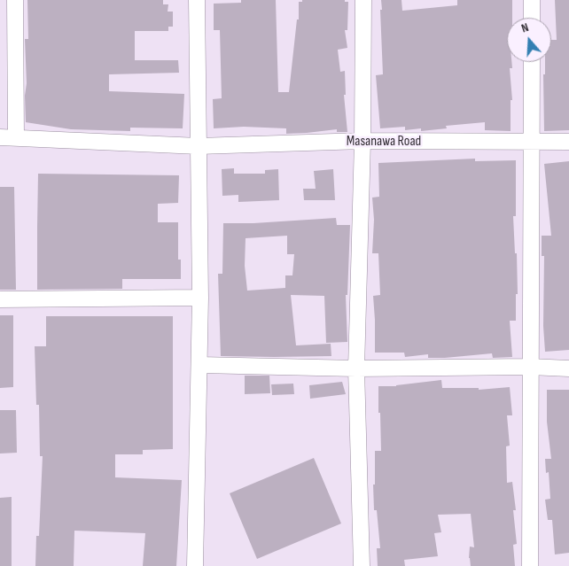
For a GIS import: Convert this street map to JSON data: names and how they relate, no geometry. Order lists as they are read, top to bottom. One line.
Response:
{"streets":{"street":["Masanawa Road"]},"north":"top"}
